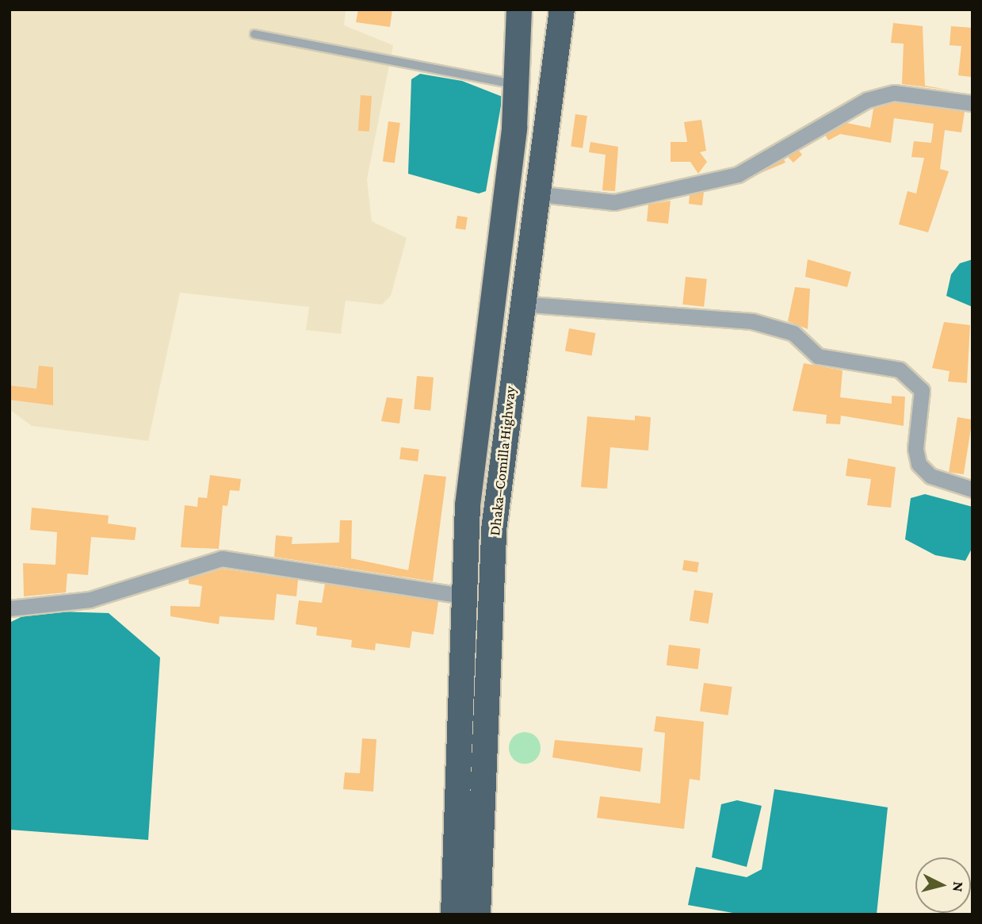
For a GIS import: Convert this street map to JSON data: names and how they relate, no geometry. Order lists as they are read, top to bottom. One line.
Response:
{"streets":{"highway":["Dhaka–Comilla Highway"]},"north":"right"}
